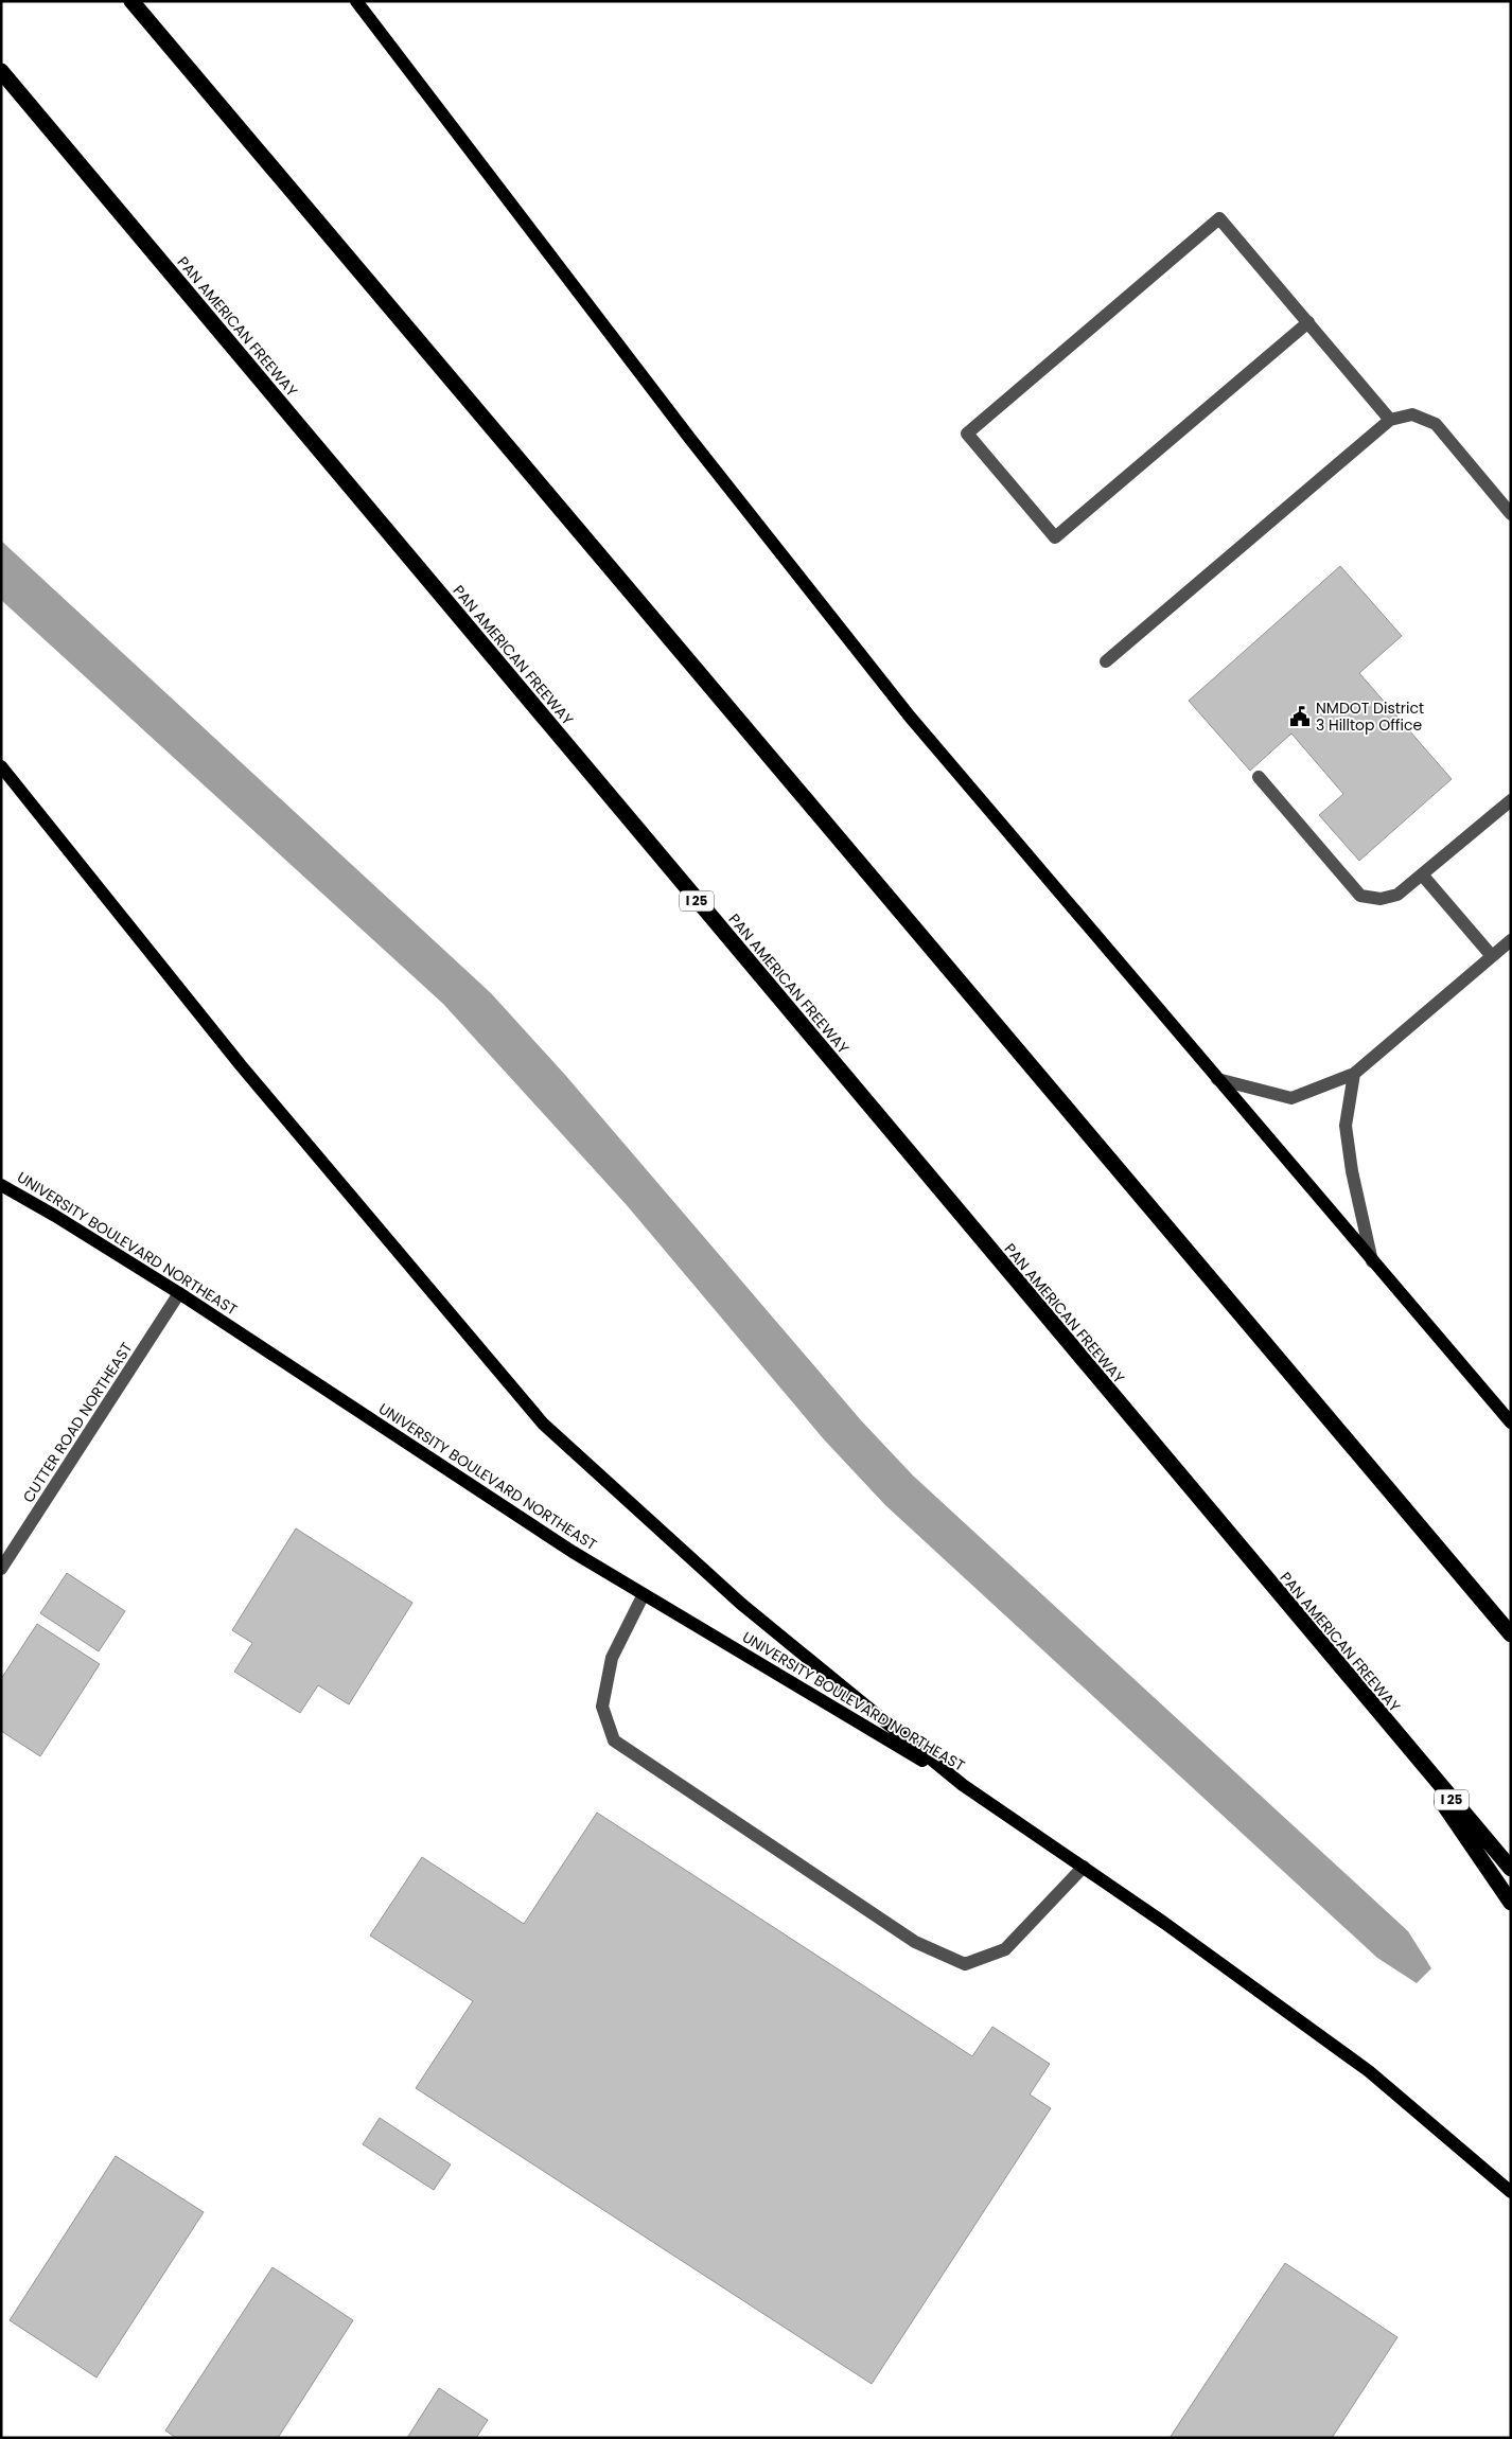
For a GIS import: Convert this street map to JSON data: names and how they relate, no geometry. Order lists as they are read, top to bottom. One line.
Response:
{"streets":{"highway":["PAN AMERICAN FREEWAY","I 25"],"main road":["UNIVERSITY BOULEVARD NORTHEAST"],"street":["CUTTER ROAD NORTHEAST"]},"crossings":[["UNIVERSITY BOULEVARD NORTHEAST","CUTTER ROAD NORTHEAST"]],"places":{"public building":["NMDOT District 3 Hilltop Office"]}}
